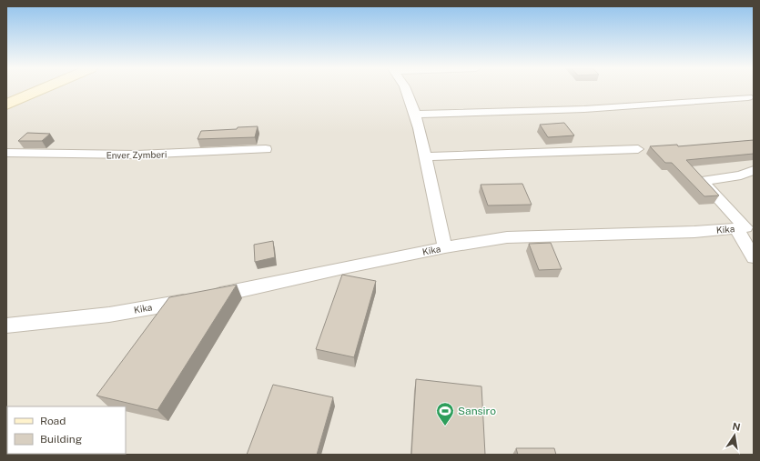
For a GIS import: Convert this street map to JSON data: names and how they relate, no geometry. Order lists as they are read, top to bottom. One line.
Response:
{"streets":{"street":["Enver Zymberi","Kika"]},"places":{"sports":["Sansiro"]},"legend":["Road","Building"],"north":"top"}
